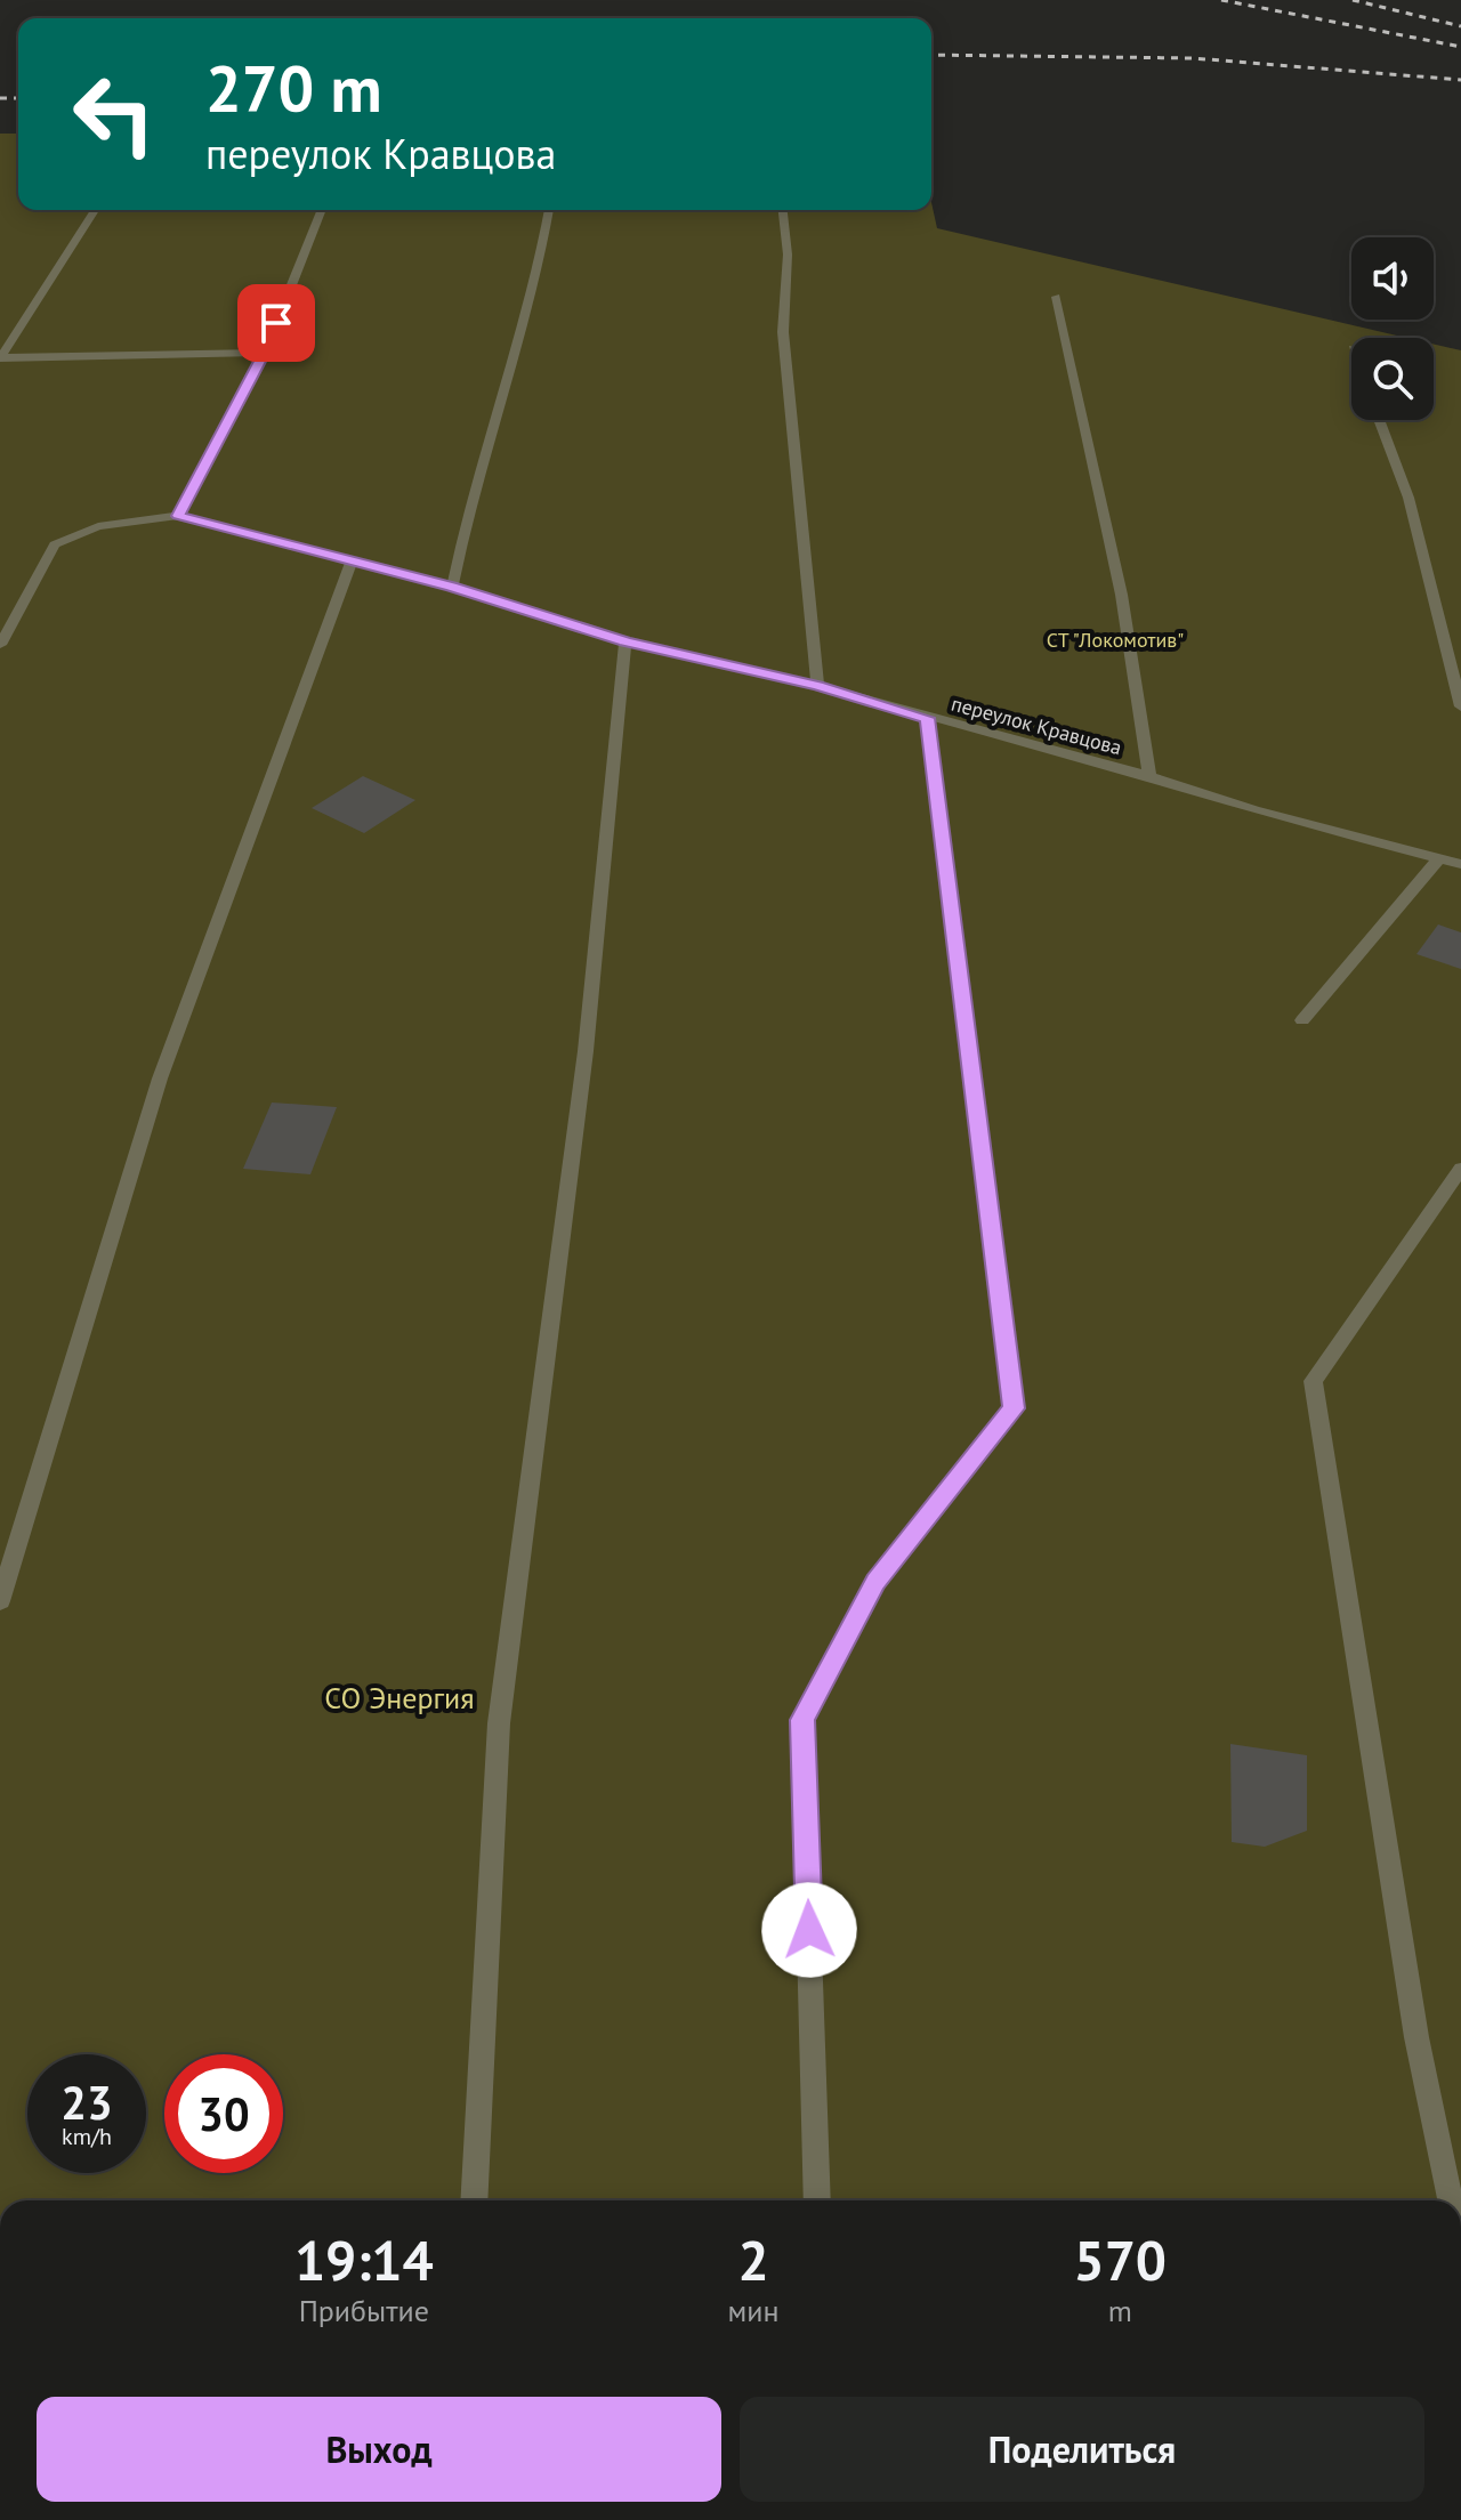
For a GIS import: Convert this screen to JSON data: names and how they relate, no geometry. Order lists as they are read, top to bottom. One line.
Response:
{"streets":{"street":["переулок Кравцова"]},"parks":["СТ \"Локомотив\"","СО Энергия"],"page":{"turn":["270 m","переулок Кравцова"],"speed":"23 km/h","limit":"30","eta":["19:14","Прибытие","2","мин","570","m"],"buttons":["Выход","Поделиться"]}}
